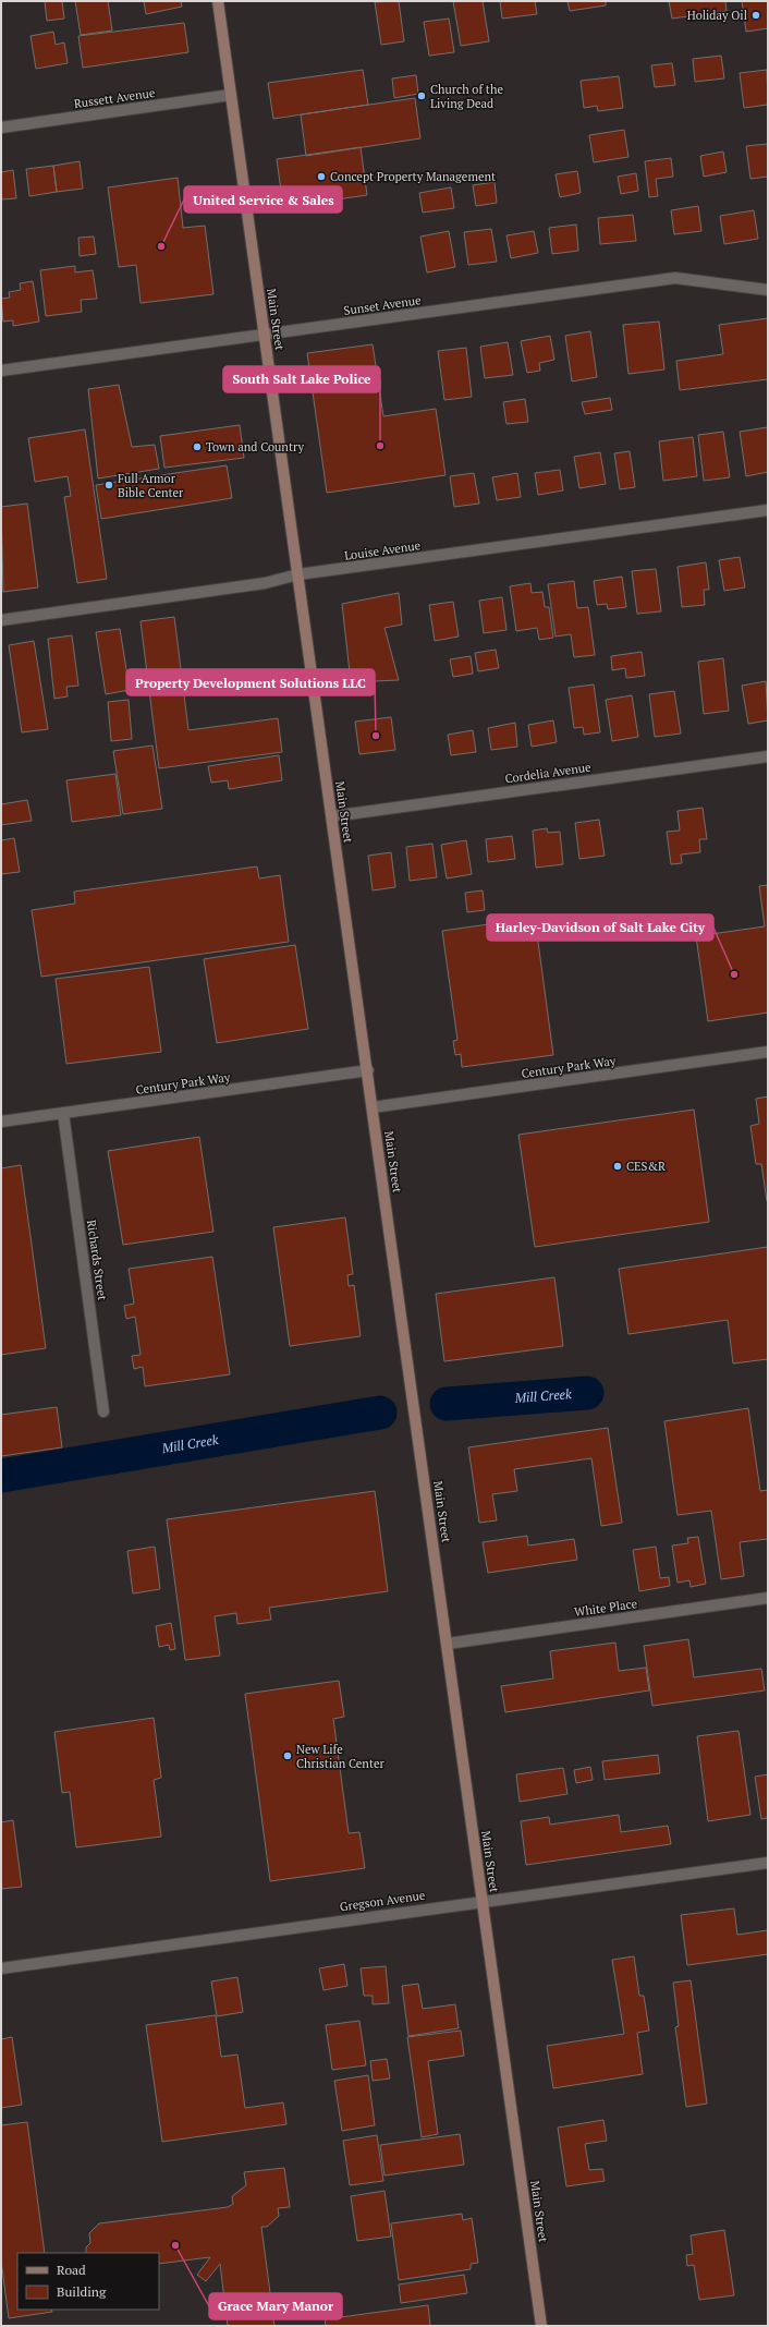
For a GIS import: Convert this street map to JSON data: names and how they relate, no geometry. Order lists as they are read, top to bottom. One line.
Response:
{"streets":{"street":["Russett Avenue","Sunset Avenue","Main Street","Louise Avenue","Cordelia Avenue","Century Park Way","Richards Street","White Place","Gregson Avenue"]},"crossings":[["Russett Avenue","Main Street"],["Sunset Avenue","Main Street"],["Main Street","Louise Avenue"],["Main Street","Cordelia Avenue"],["Main Street","Century Park Way"],["Main Street","White Place"],["Main Street","Gregson Avenue"],["Century Park Way","Richards Street"]],"water":["Mill Creek"],"places":["Holiday Oil","Church of the Living Dead","Concept Property Management","United Service & Sales","South Salt Lake Police","Town and Country","Full Armor Bible Center","Property Development Solutions LLC","Harley-Davidson of Salt Lake City","CES&R","New Life Christian Center","Grace Mary Manor"],"legend":["Road","Building"]}
